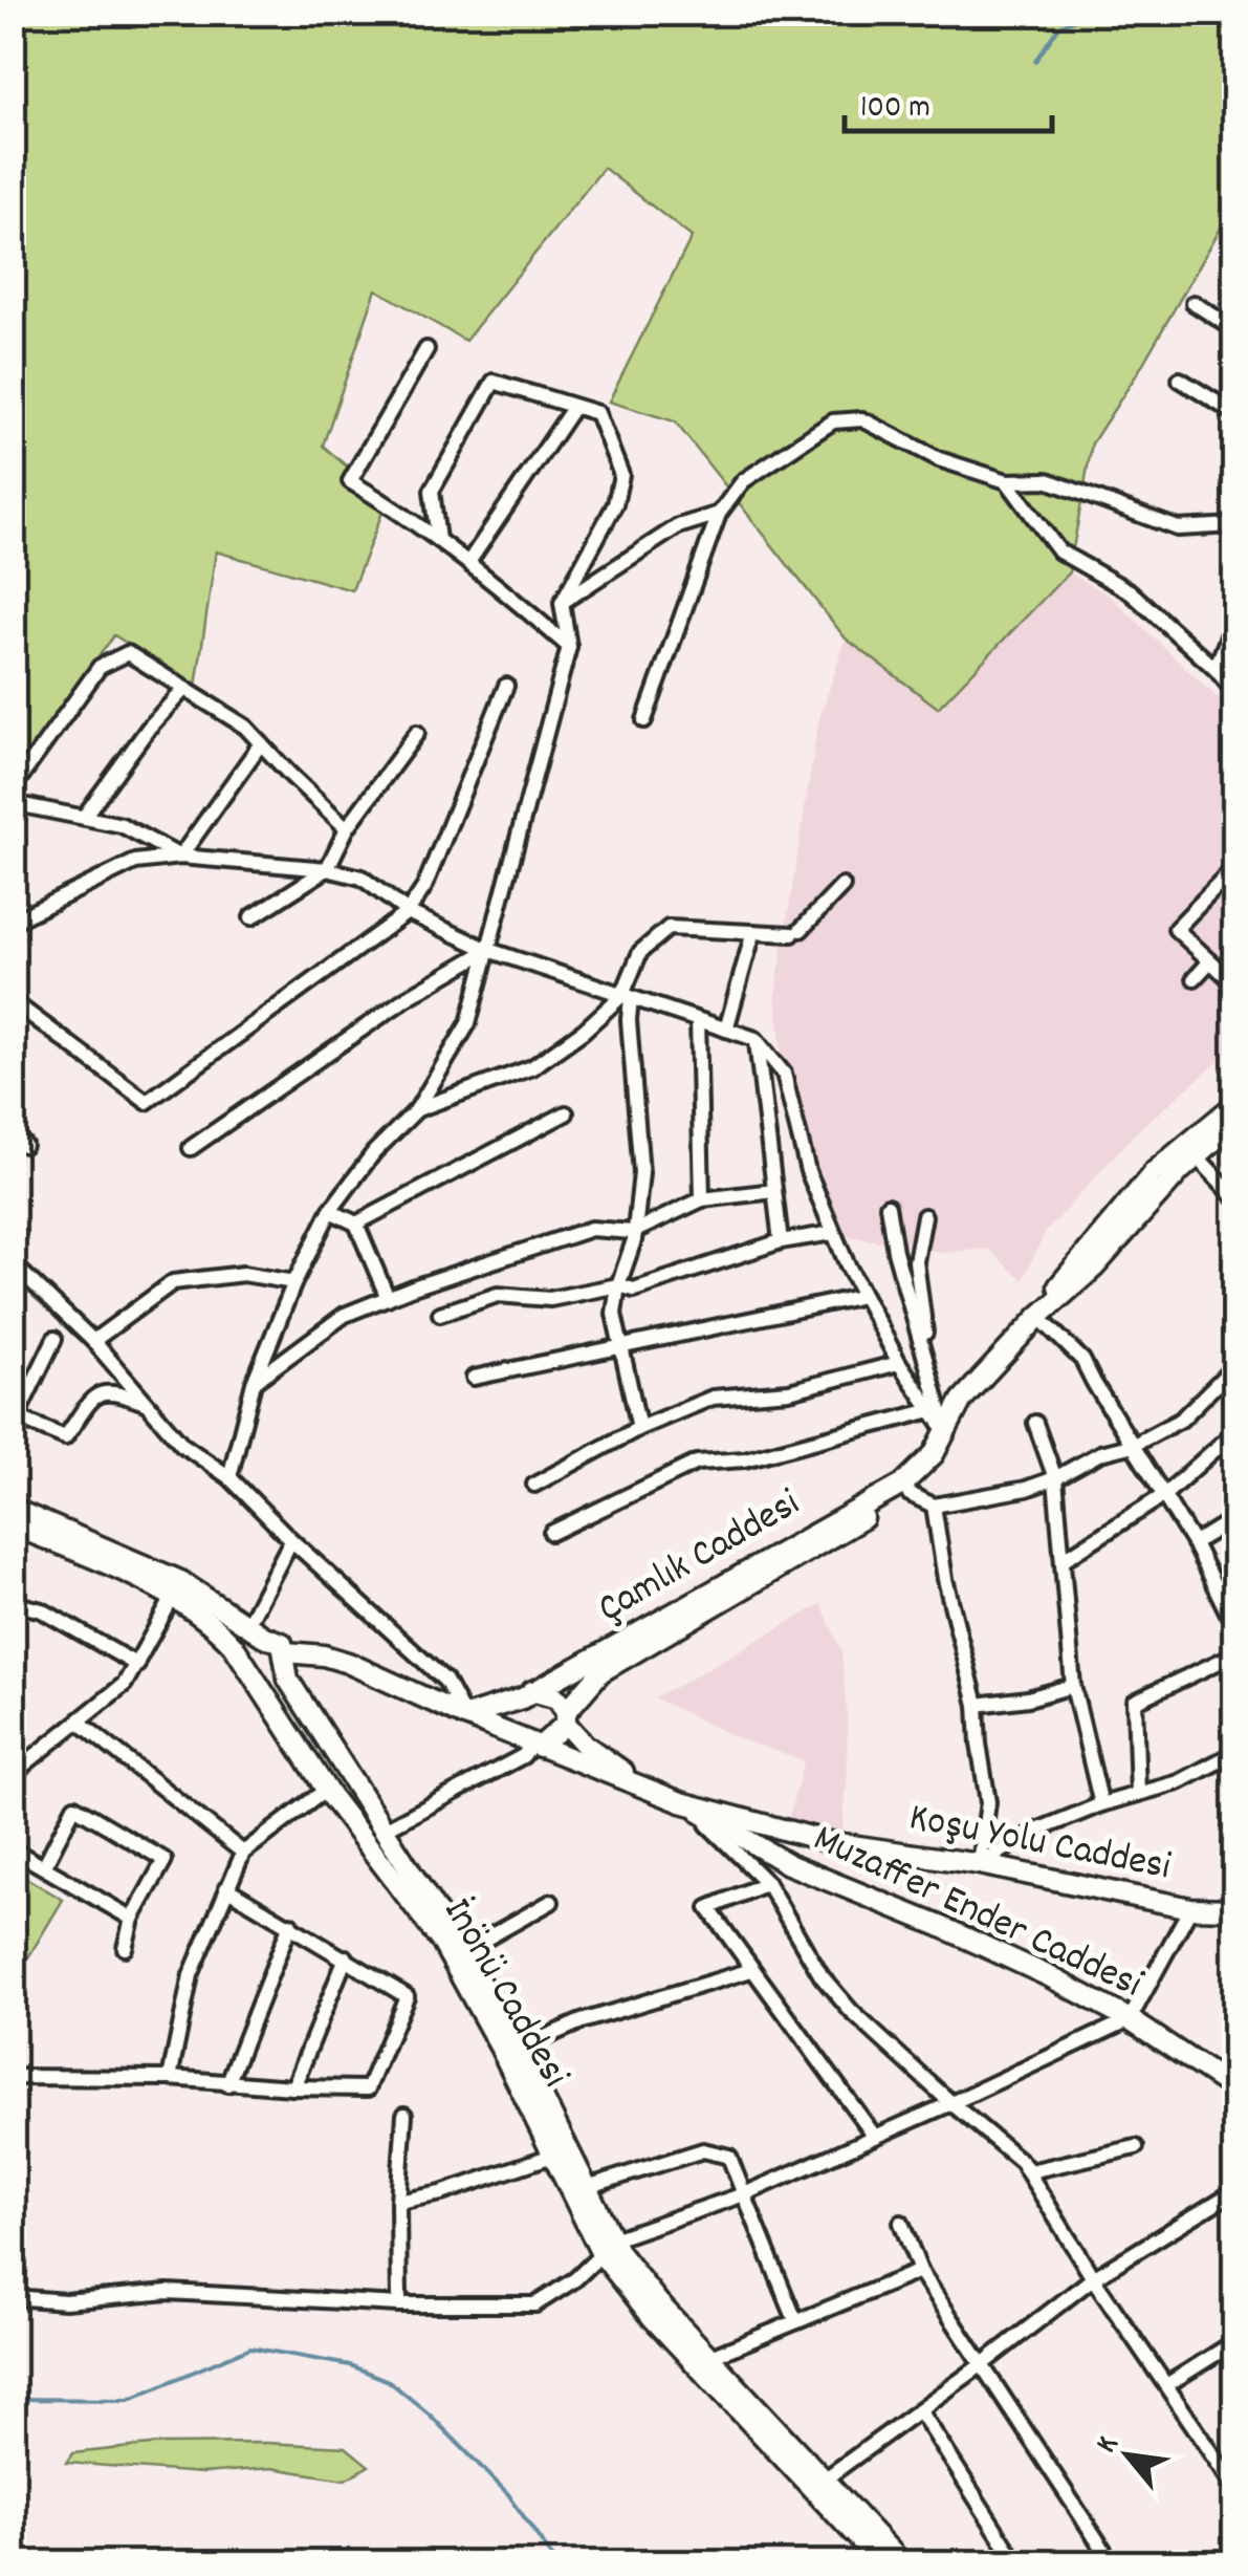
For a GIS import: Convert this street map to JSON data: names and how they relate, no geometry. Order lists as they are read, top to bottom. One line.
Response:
{"streets":{"street":["Çamlık Caddesi","Koşu Yolu Caddesi","Muzaffer Ender Caddesi","İnönü Caddesi"]},"crossings":[["Çamlık Caddesi","Koşu Yolu Caddesi"],["Koşu Yolu Caddesi","Muzaffer Ender Caddesi"],["Koşu Yolu Caddesi","İnönü Caddesi"]],"scale_bar":"100 m","north":"top left"}
